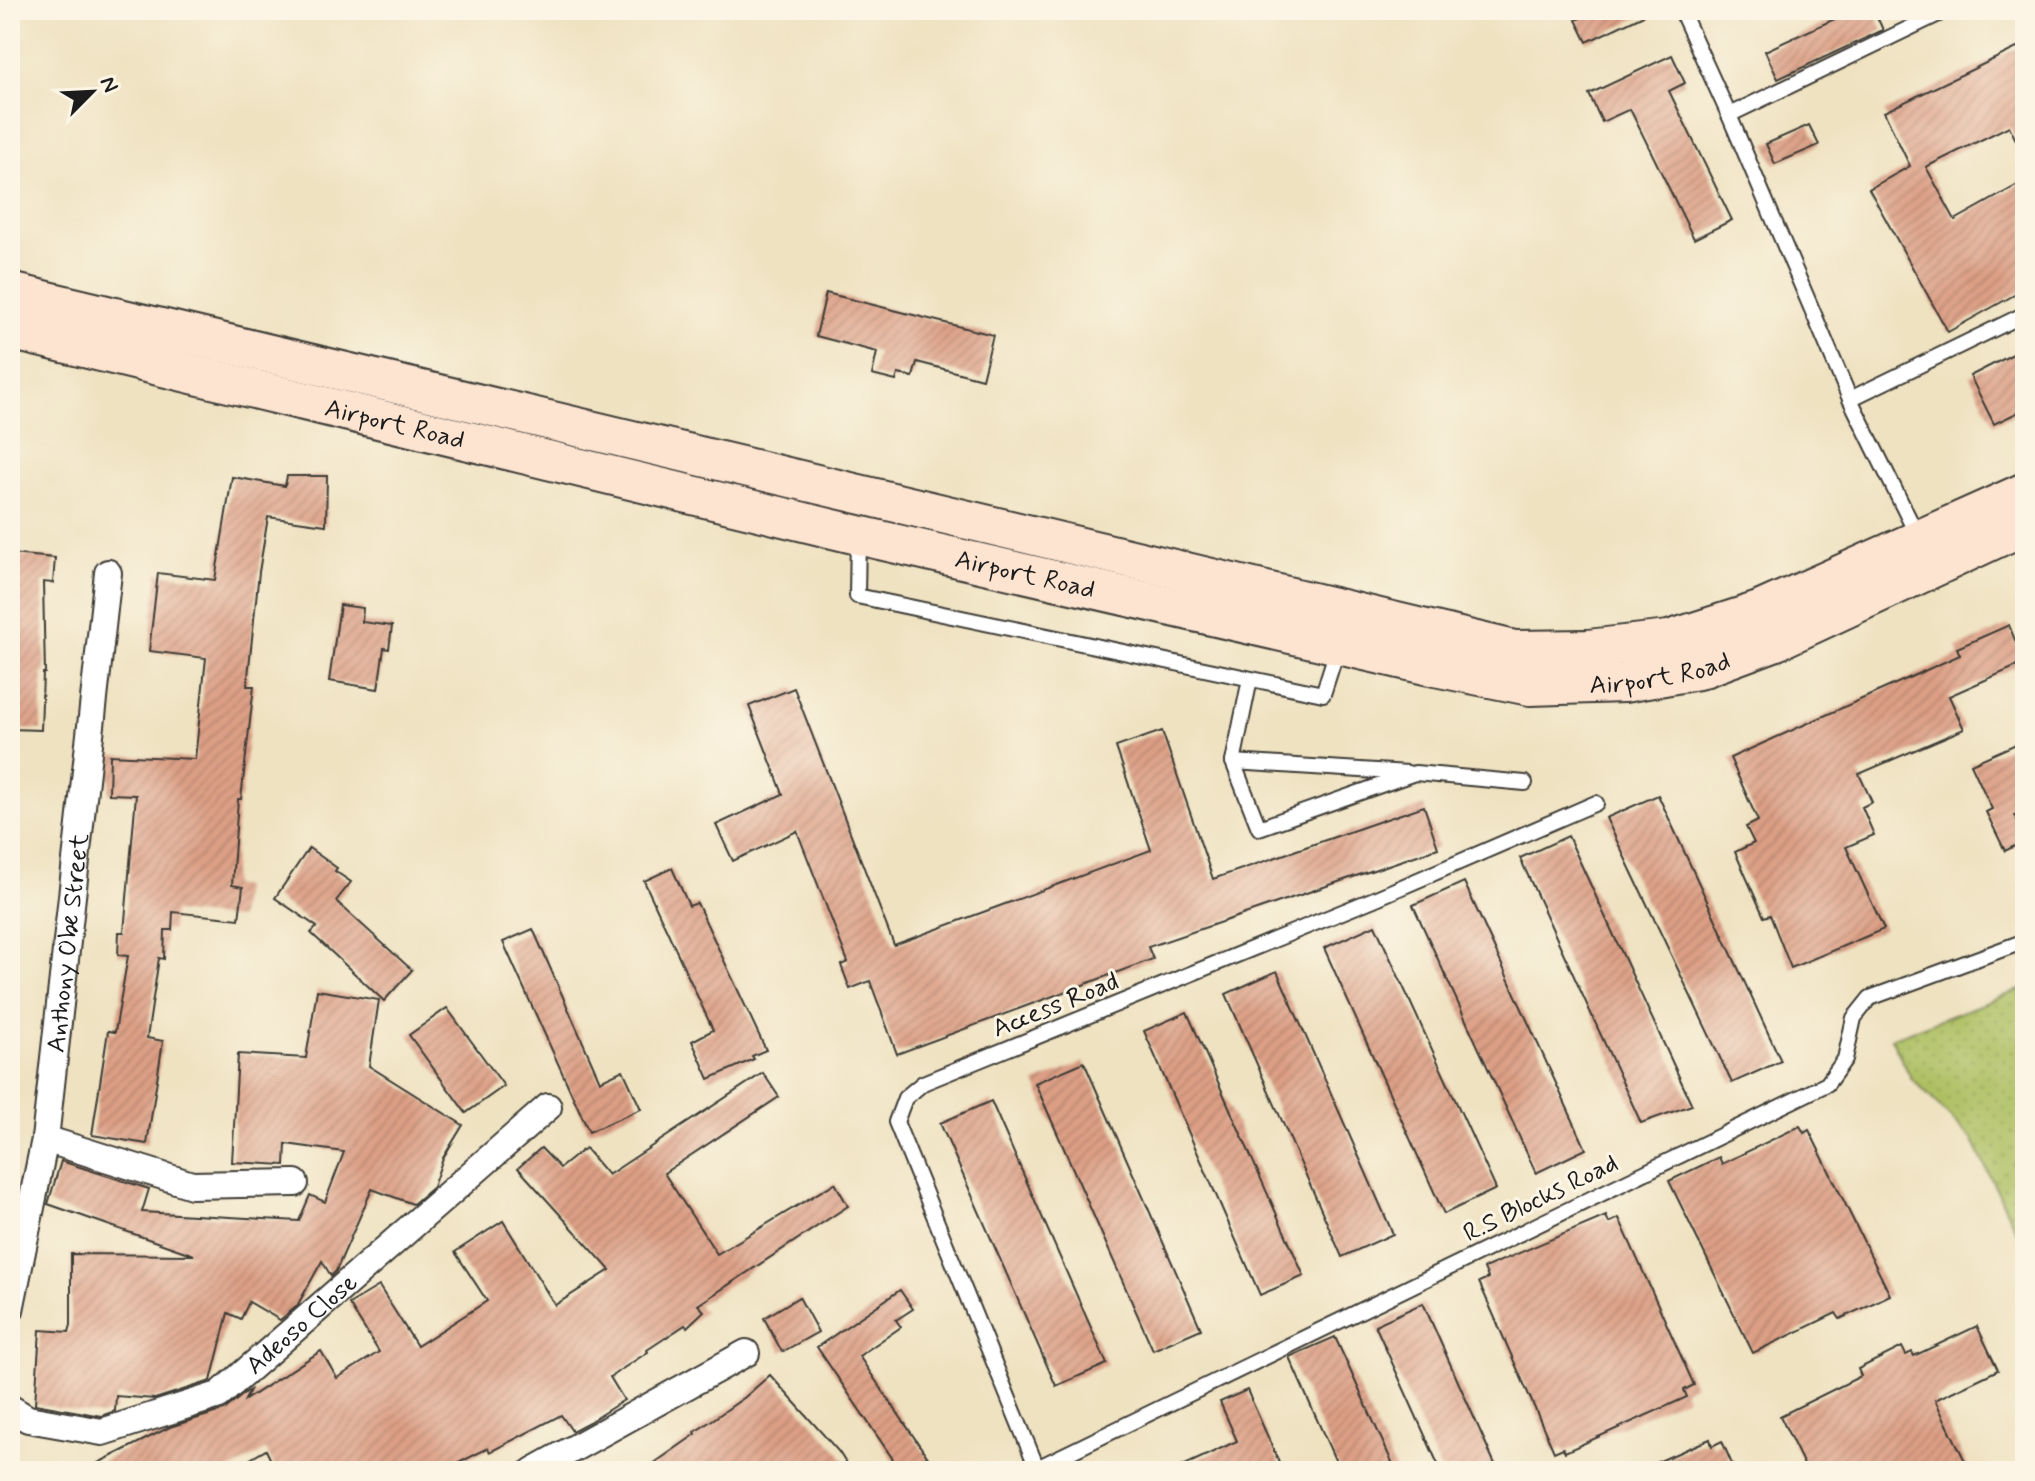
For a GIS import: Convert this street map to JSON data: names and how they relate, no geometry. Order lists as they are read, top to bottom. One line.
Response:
{"streets":{"main road":["Airport Road"],"street":["Anthony Obe Street","Adeoso Close"],"lane":["Access Road","R.S Blocks Road"]},"crossings":[["Access Road","R.S Blocks Road"]],"north":"top right"}
